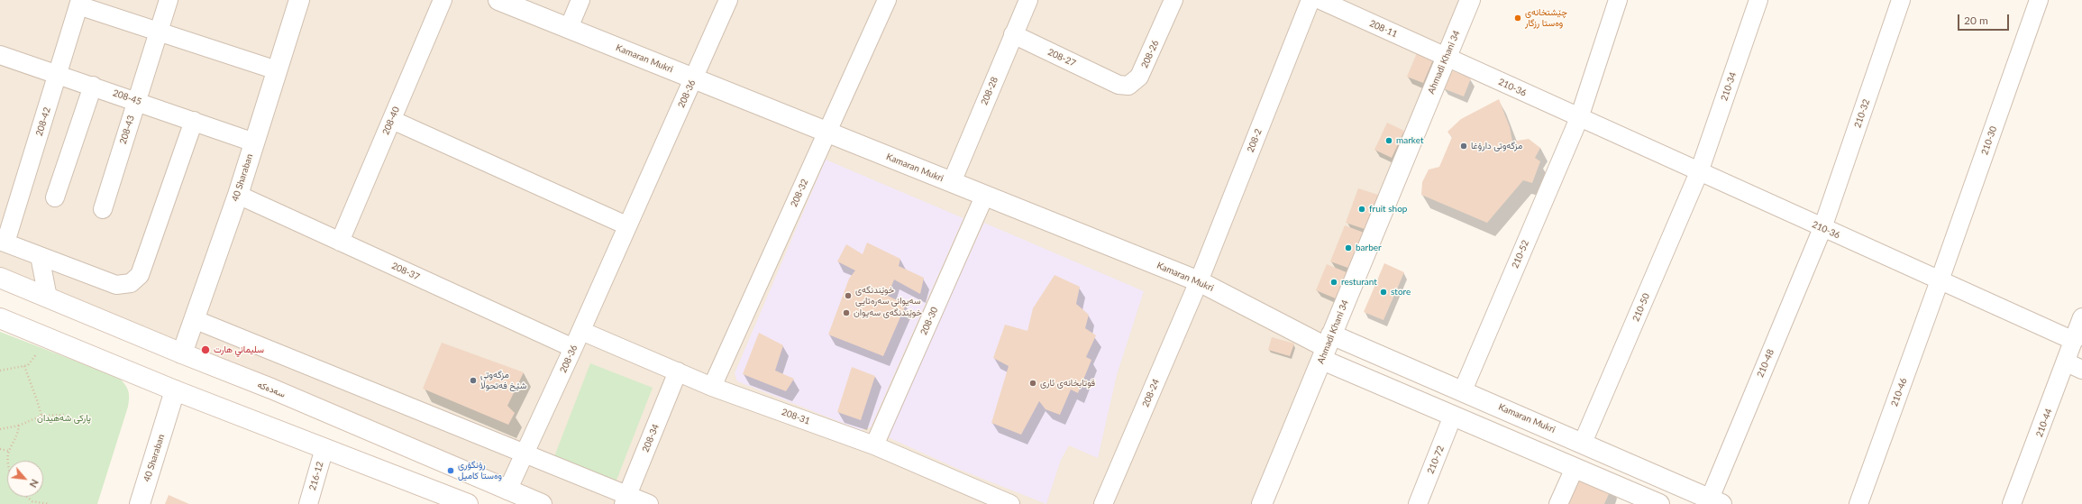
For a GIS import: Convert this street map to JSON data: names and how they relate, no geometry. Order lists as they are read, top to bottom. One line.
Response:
{"streets":{"street":["208-11","208-26","208-27","Kamaran Mukri","Ahmadi Khani 34","210-34","210-36","208-28","208-36","208-45","210-32","208-40","208-42","208-43","208-2","210-30","40 Sharaban","208-32","210-52","208-37","210-50","208-30","210-48","سەدەکە","210-46","208-24","208-31","210-44","208-34","210-72","216-12"]},"crossings":[["208-11","Ahmadi Khani 34"],["208-11","210-36"],["208-26","208-27"],["208-27","208-28"],["Kamaran Mukri","Ahmadi Khani 34"],["Kamaran Mukri","208-28"],["Kamaran Mukri","208-36"],["Kamaran Mukri","208-2"],["Kamaran Mukri","208-32"],["Kamaran Mukri","210-52"],["Kamaran Mukri","210-50"],["Kamaran Mukri","208-30"],["Kamaran Mukri","210-48"],["Kamaran Mukri","208-24"],["Kamaran Mukri","210-72"],["Ahmadi Khani 34","210-36"],["210-34","210-36"],["210-34","210-50"],["210-36","210-32"],["210-36","210-30"],["210-36","210-52"],["210-36","210-50"],["210-36","210-48"],["210-36","210-46"],["210-36","210-44"],["208-36","208-37"],["208-36","سەدەکە"],["208-36","208-31"],["208-45","208-42"],["208-45","208-43"],["208-45","40 Sharaban"],["210-32","210-48"],["208-40","208-37"],["208-2","208-24"],["210-30","210-46"],["40 Sharaban","208-37"],["40 Sharaban","سەدەکە"],["208-32","208-31"],["208-30","208-31"],["208-31","208-34"]],"parks":["پارکی شەهیدان"],"places":["چێشتخانەی وەستا رزگار","market","مزگەوتی دارۆغا","fruit shop","barber","resturant","store","خوێندنگەی سەیوانی سەرەتایی","خوێندنگەی سەیوان","سليماني هارت","مزگەوتی شێخ فەتحوڵا","قوتابخانەی ئاری","رۆنگۆری وەستا کامیل"],"scale_bar":"20 m","north":"bottom right"}
